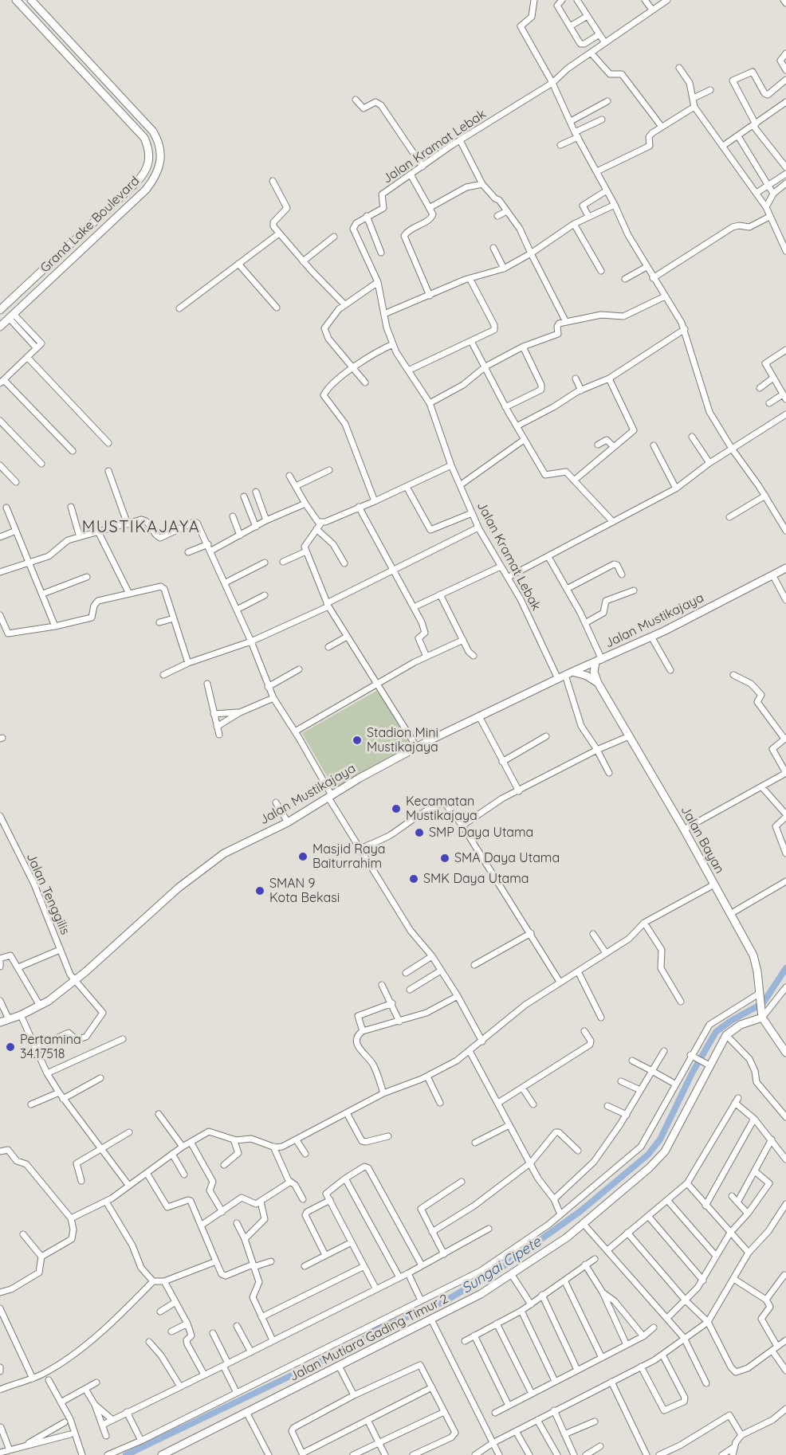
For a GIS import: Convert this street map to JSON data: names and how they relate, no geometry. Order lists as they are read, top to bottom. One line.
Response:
{"streets":{"street":["Jalan Kramat Lebak","Grand Lake Boulevard","Jalan Mustikajaya","Jalan Bayan","Jalan Tenggilis","Jalan Mutiara Gading Timur 2"]},"crossings":[["Jalan Kramat Lebak","Jalan Mustikajaya"],["Jalan Mustikajaya","Jalan Bayan"],["Jalan Mustikajaya","Jalan Tenggilis"],["Jalan Bayan","Jalan Mutiara Gading Timur 2"]],"districts":["MUSTIKAJAYA"],"water":["Sungai Cipete"],"places":["Stadion Mini Mustikajaya","Kecamatan Mustikajaya","SMP Daya Utama","Masjid Raya Baiturrahim","SMA Daya Utama","SMK Daya Utama","SMAN 9 Kota Bekasi","Pertamina 34.17518"]}
